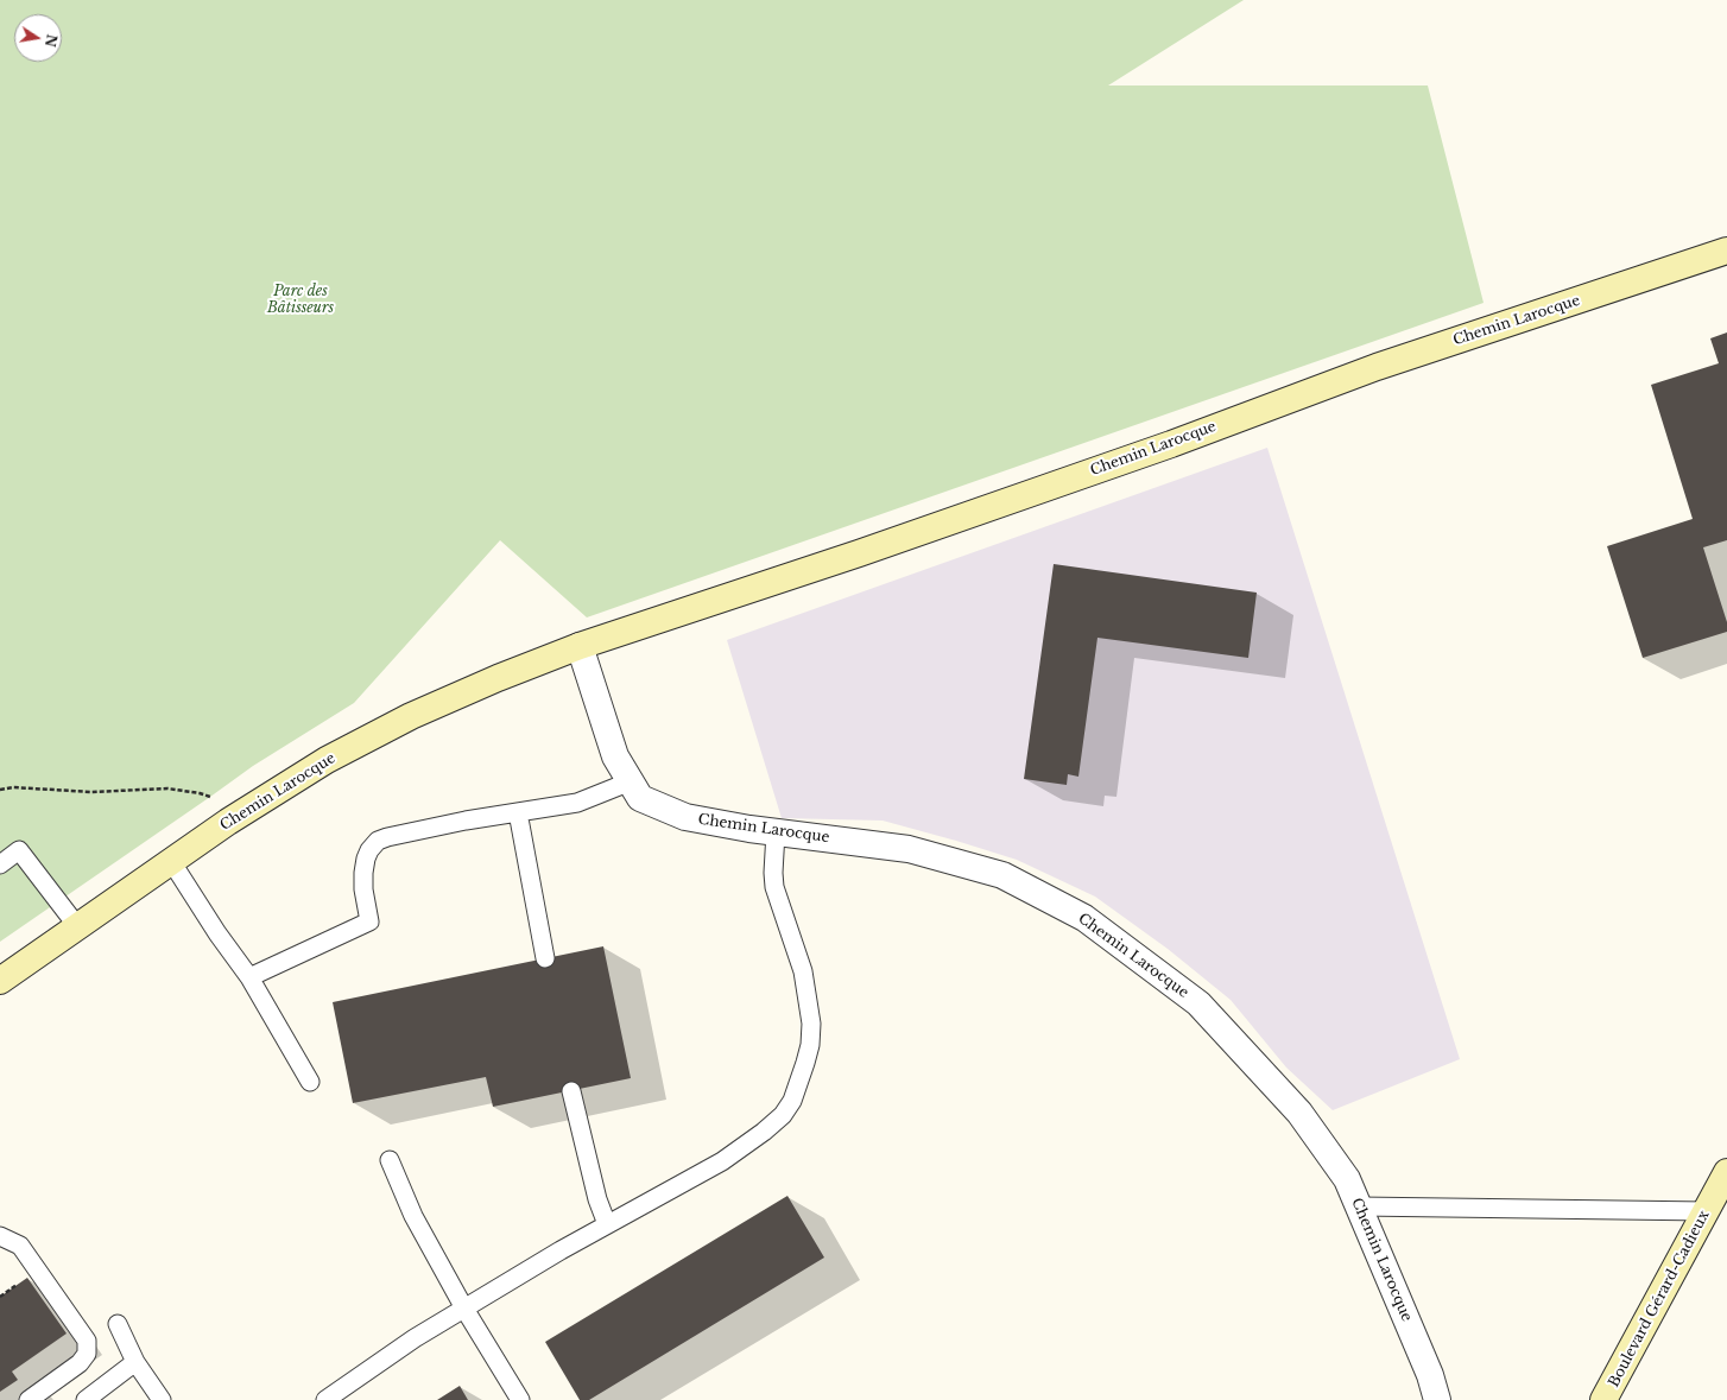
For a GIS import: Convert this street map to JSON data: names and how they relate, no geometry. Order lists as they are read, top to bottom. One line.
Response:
{"streets":{"main road":["Chemin Larocque","Boulevard Gérard-Cadieux"]},"parks":["Parc des Bâtisseurs"],"north":"right"}
